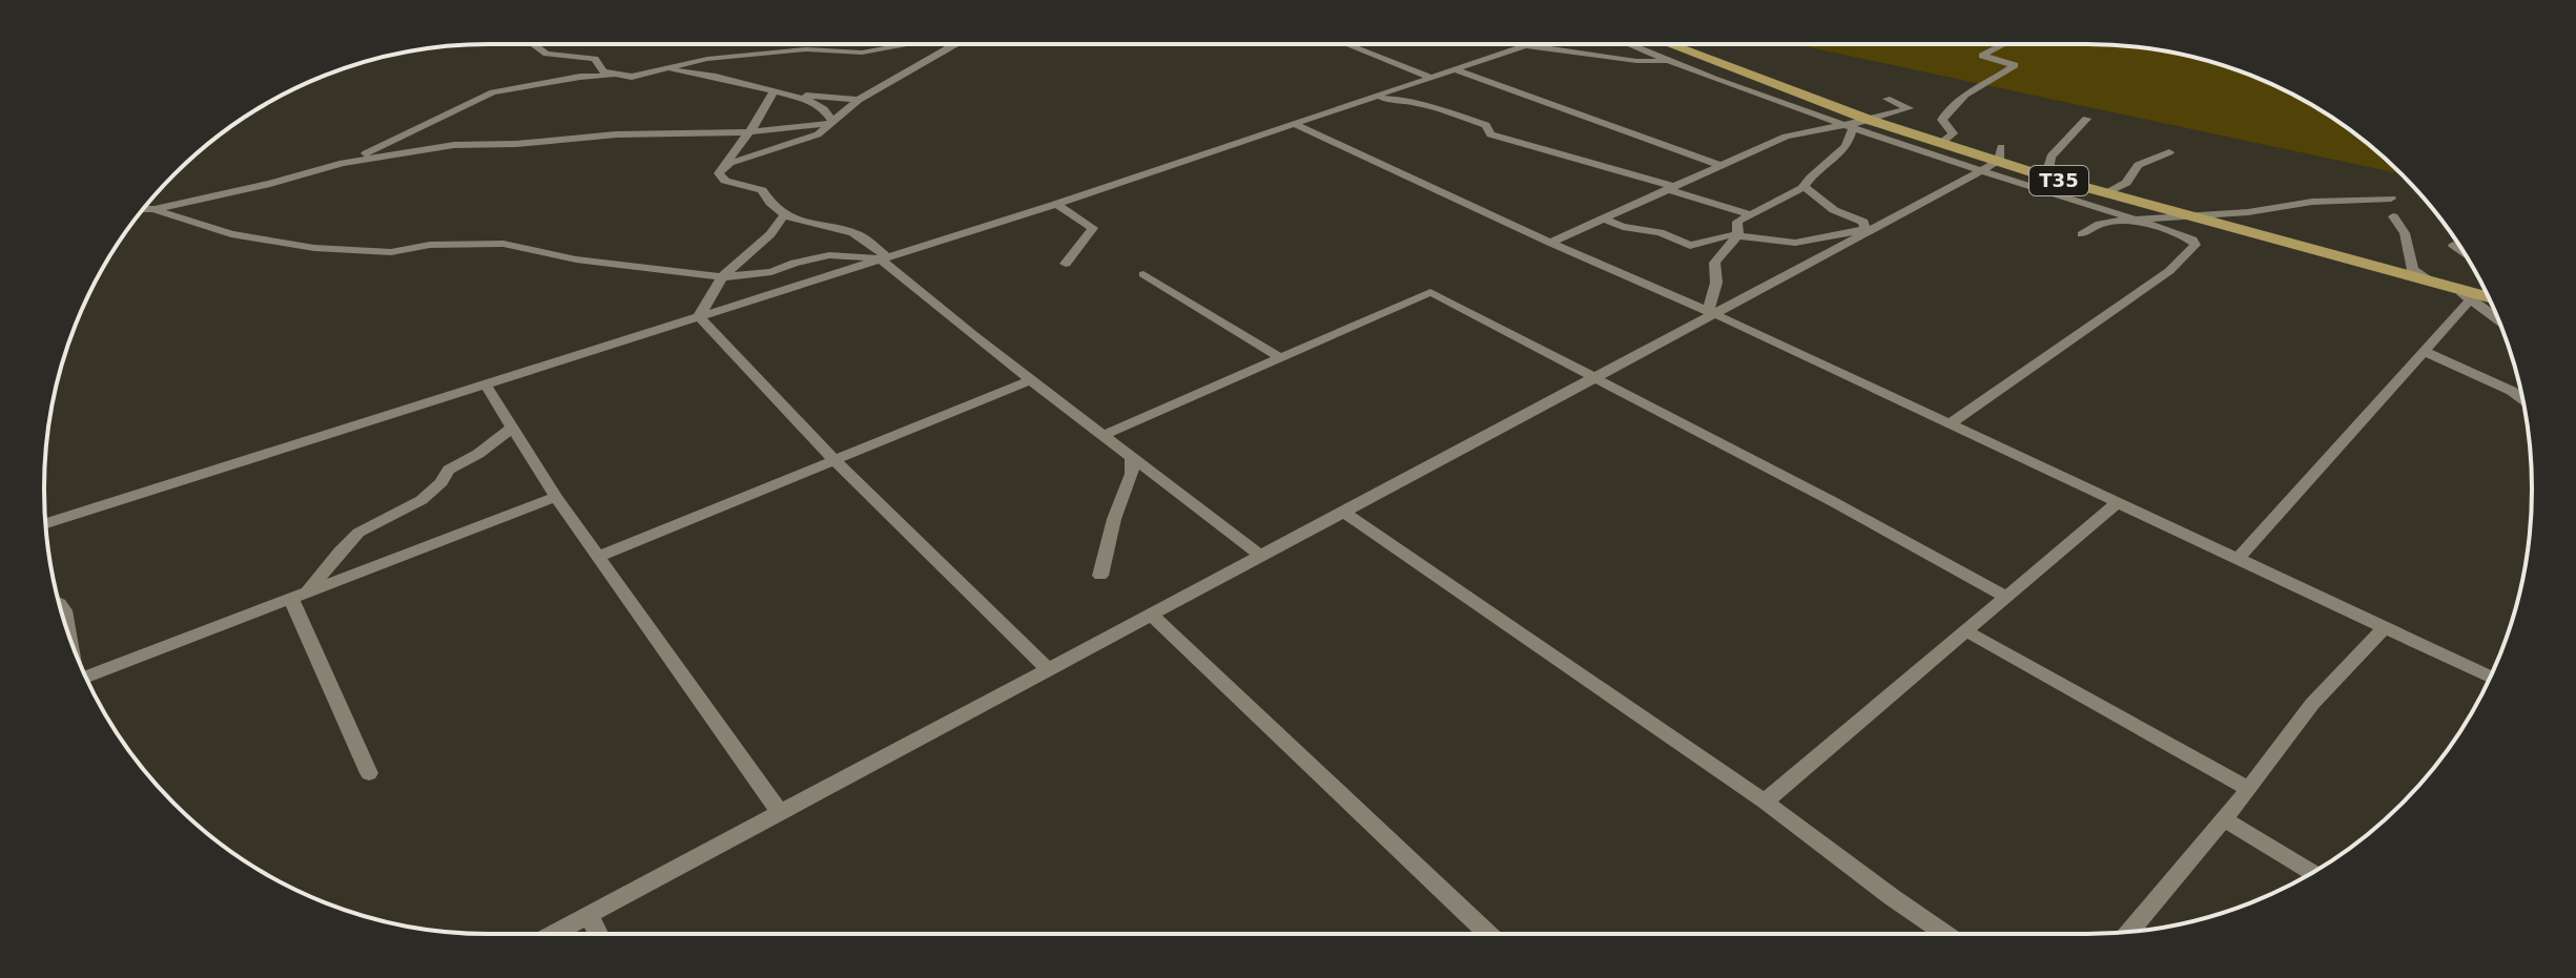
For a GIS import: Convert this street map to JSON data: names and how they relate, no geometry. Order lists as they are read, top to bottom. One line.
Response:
{"streets":{"highway":["T35"]}}
